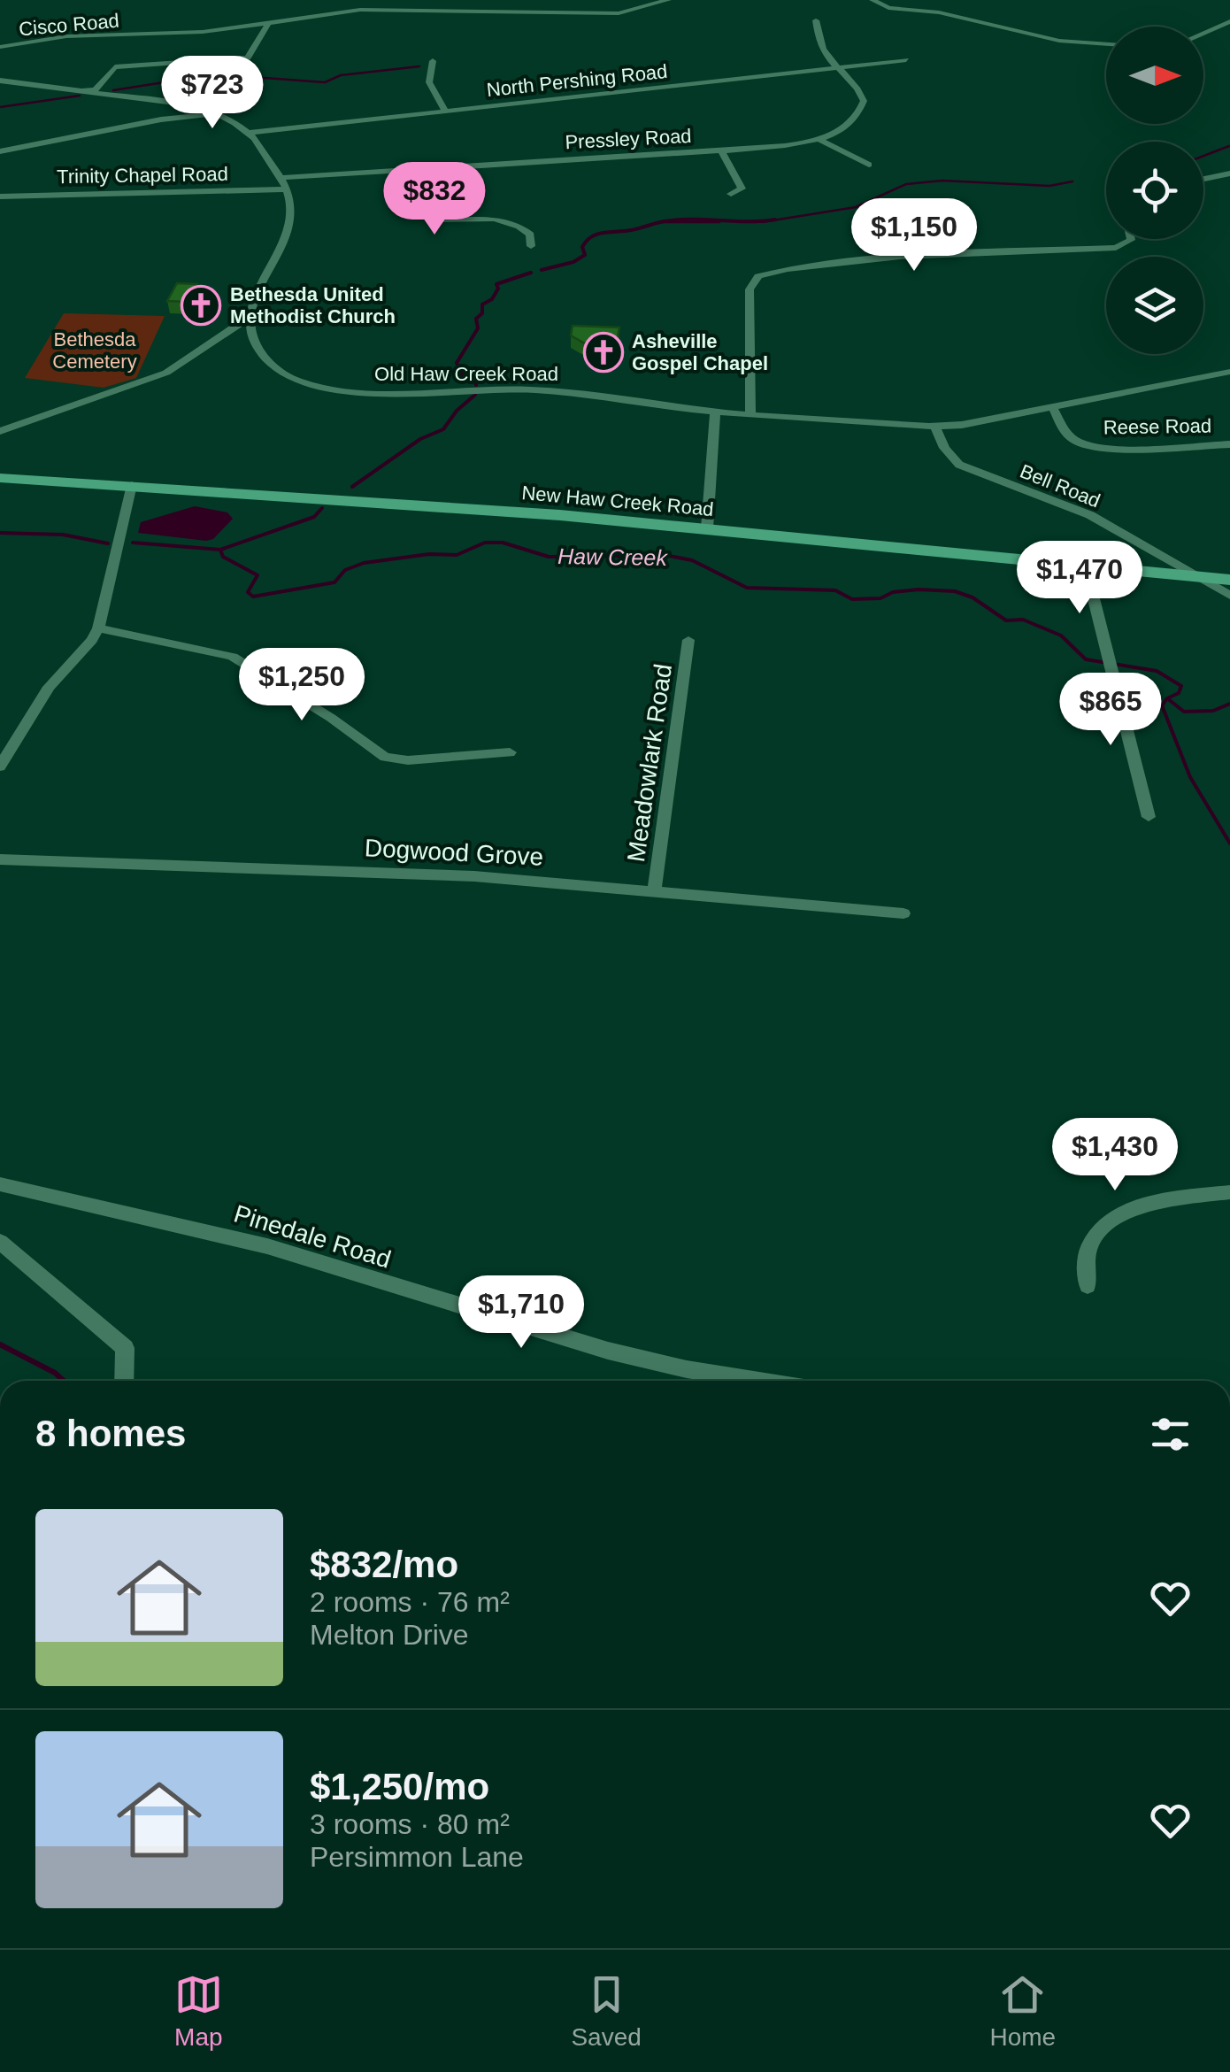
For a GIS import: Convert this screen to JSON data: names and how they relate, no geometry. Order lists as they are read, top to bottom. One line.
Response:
{"streets":{"street":["Cisco Road","North Pershing Road","Pressley Road","Trinity Chapel Road","Old Haw Creek Road","Reese Road","Bell Road","New Haw Creek Road","Meadowlark Road","Dogwood Grove","Pinedale Road"]},"crossings":[["North Pershing Road","Pressley Road"],["Old Haw Creek Road","Reese Road"],["Old Haw Creek Road","Bell Road"],["Bell Road","New Haw Creek Road"],["Meadowlark Road","Dogwood Grove"]],"water":["Haw Creek"],"parks":["Bethesda Cemetery"],"places":{"church":["Bethesda United Methodist Church","Asheville Gospel Chapel"]},"north":"right","page":{"price":["$723","$832","$1,150","$1,470","$1,250","$865","$1,430","$1,710"],"heading":"8 homes","list":[{"name":"$832/mo","note":"2 rooms · 76 m² · Melton Drive"},{"name":"$1,250/mo","note":"3 rooms · 80 m² · Persimmon Lane"}],"tabs":["Map","Saved","Home"]}}
